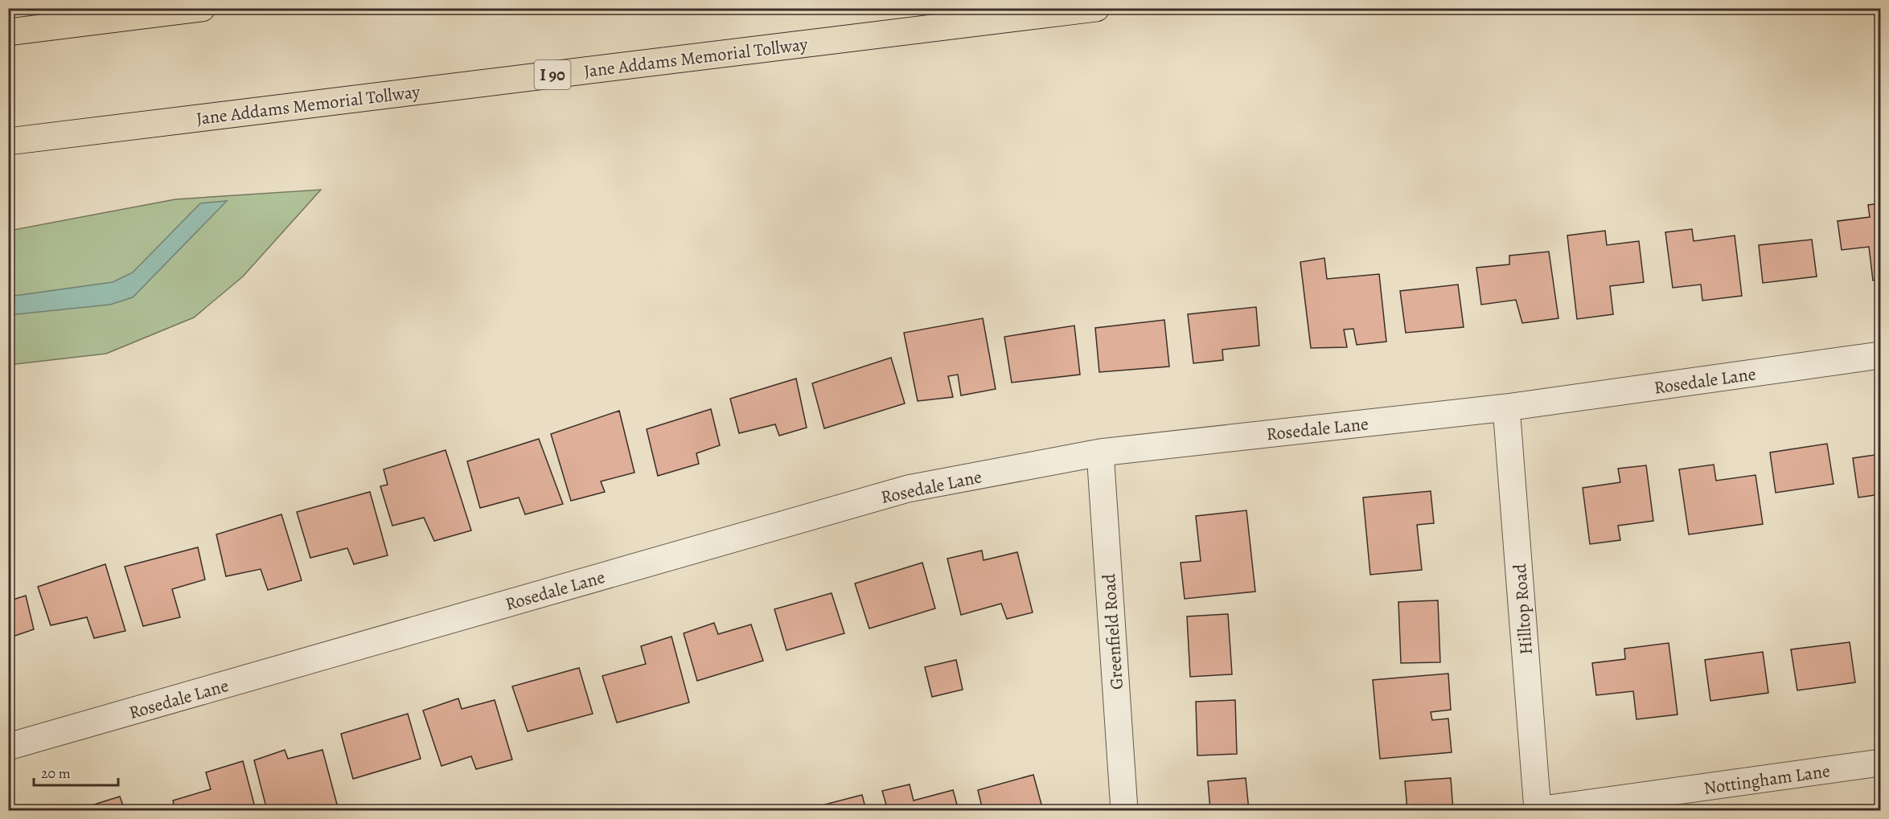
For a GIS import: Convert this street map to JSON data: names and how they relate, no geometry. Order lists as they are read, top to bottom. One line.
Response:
{"streets":{"highway":["Jane Addams Memorial Tollway","I 90"],"street":["Rosedale Lane","Hilltop Road","Greenfield Road","Nottingham Lane"]},"crossings":[["Rosedale Lane","Hilltop Road"],["Rosedale Lane","Greenfield Road"],["Hilltop Road","Nottingham Lane"]],"scale_bar":"20 m"}
